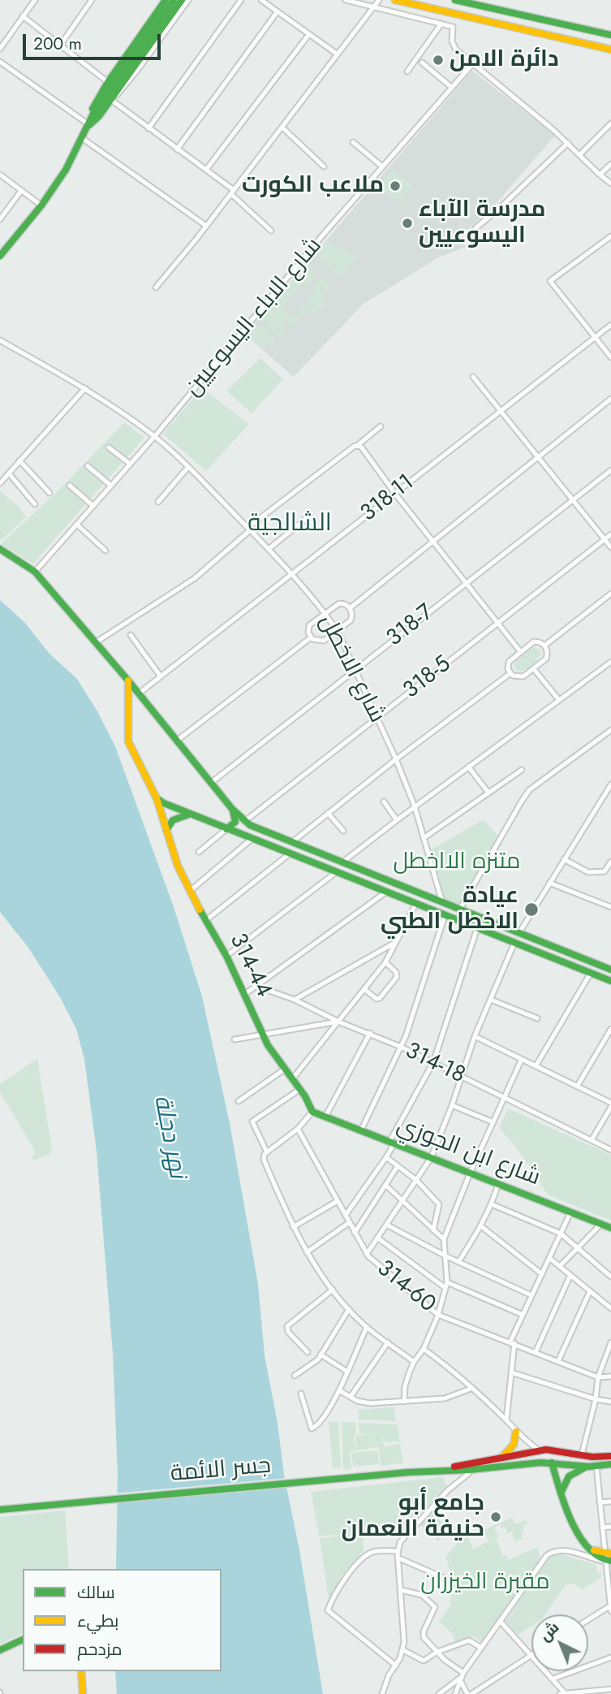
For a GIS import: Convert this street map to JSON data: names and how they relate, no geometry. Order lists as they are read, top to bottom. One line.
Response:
{"streets":{"main road":["314-44","شارع ابن الجوزي","جسر الائمة"],"street":["شارع الاباء اليسوعيين","318-11","318-7","شارع الاخطل","318-5","314-18","314-60"]},"crossings":[["شارع الاباء اليسوعيين","شارع الاخطل"],["318-11","شارع الاخطل"],["318-7","شارع الاخطل"],["شارع الاخطل","318-5"],["314-44","شارع ابن الجوزي"]],"districts":["الشالجية"],"water":["نهر دجلة"],"parks":["متنزه الااخطل","مقبرة الخيزران"],"places":["دائرة الامن","ملاعب الكورت","مدرسة الآباء اليسوعيين","عيادة الاخطل الطبي","جامع أبو حنيفة النعمان"],"legend":["سالك","بطيء","مزدحم"],"scale_bar":"200 m","north":"top left"}
